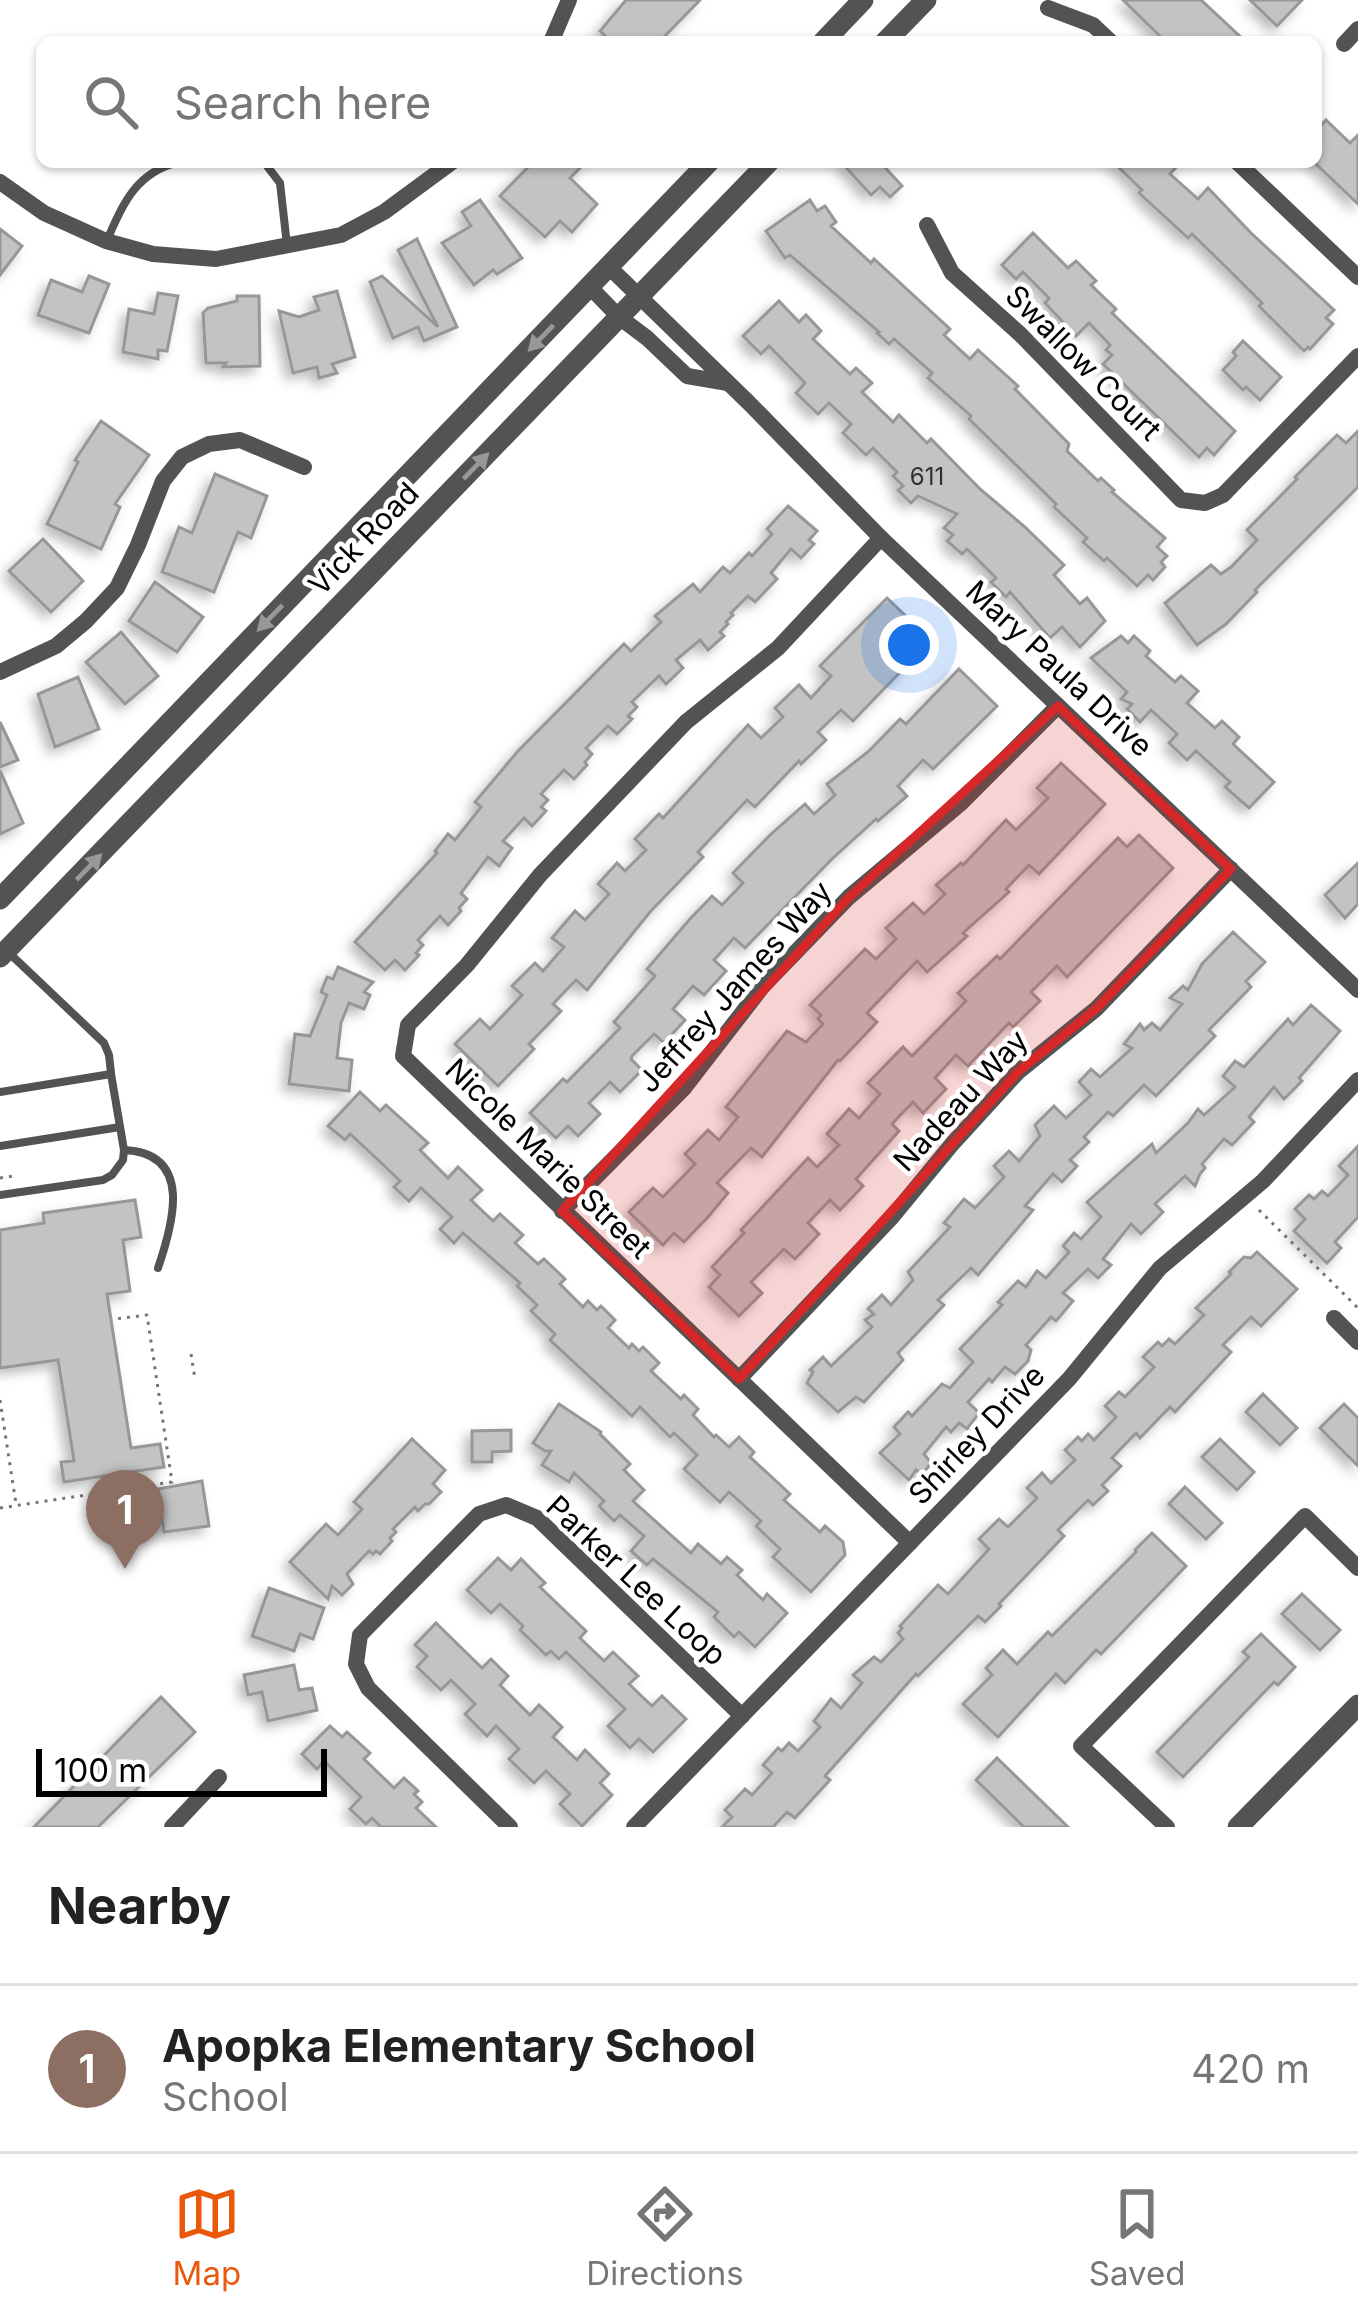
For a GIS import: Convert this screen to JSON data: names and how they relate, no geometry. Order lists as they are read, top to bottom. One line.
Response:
{"streets":{"street":["Swallow Court","Vick Road","Mary Paula Drive","Jeffrey James Way","Nadeau Way","Nicole Marie Street","Shirley Drive","Parker Lee Loop"]},"crossings":[["Vick Road","Mary Paula Drive"],["Mary Paula Drive","Jeffrey James Way"],["Mary Paula Drive","Nadeau Way"],["Mary Paula Drive","Nicole Marie Street"],["Jeffrey James Way","Nicole Marie Street"],["Nadeau Way","Nicole Marie Street"],["Nicole Marie Street","Shirley Drive"],["Shirley Drive","Parker Lee Loop"]],"house_numbers":["611"],"scale_bar":"100 m","page":{"search":"Search here","pins":"1","scale":"100 m","heading":"Nearby","list":[{"mark":"1","name":"Apopka Elementary School","note":"School","value":"420 m"}],"nav":["Map","Directions","Saved"]}}
